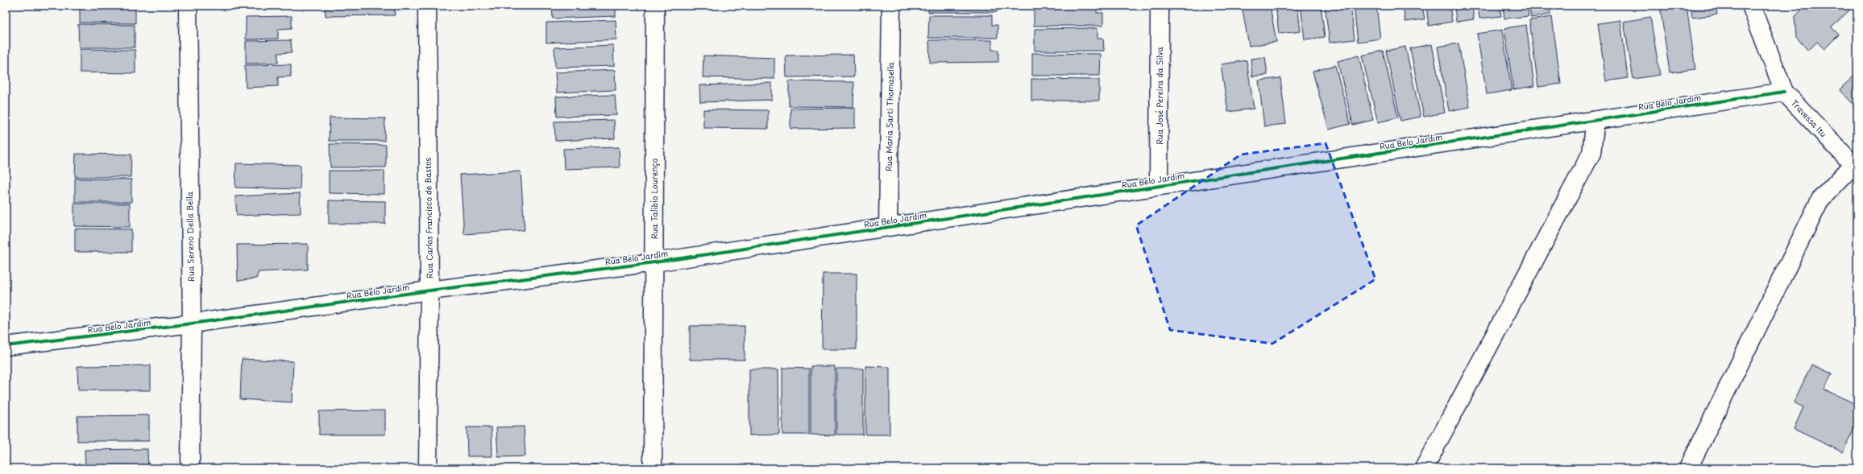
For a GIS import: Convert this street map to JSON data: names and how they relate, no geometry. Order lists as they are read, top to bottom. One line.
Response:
{"streets":{"street":["Rua José Pereira da Silva","Rua Belo Jardim","Rua Maria Sarti Thomasella","Travessa Itu","Rua Talibio Lourenço","Rua Carlos Francisco de Bastos","Rua Sereno Della Bella"]},"crossings":[["Rua José Pereira da Silva","Rua Belo Jardim"],["Rua Belo Jardim","Rua Maria Sarti Thomasella"],["Rua Belo Jardim","Travessa Itu"],["Rua Belo Jardim","Rua Talibio Lourenço"],["Rua Belo Jardim","Rua Carlos Francisco de Bastos"],["Rua Belo Jardim","Rua Sereno Della Bella"]]}
